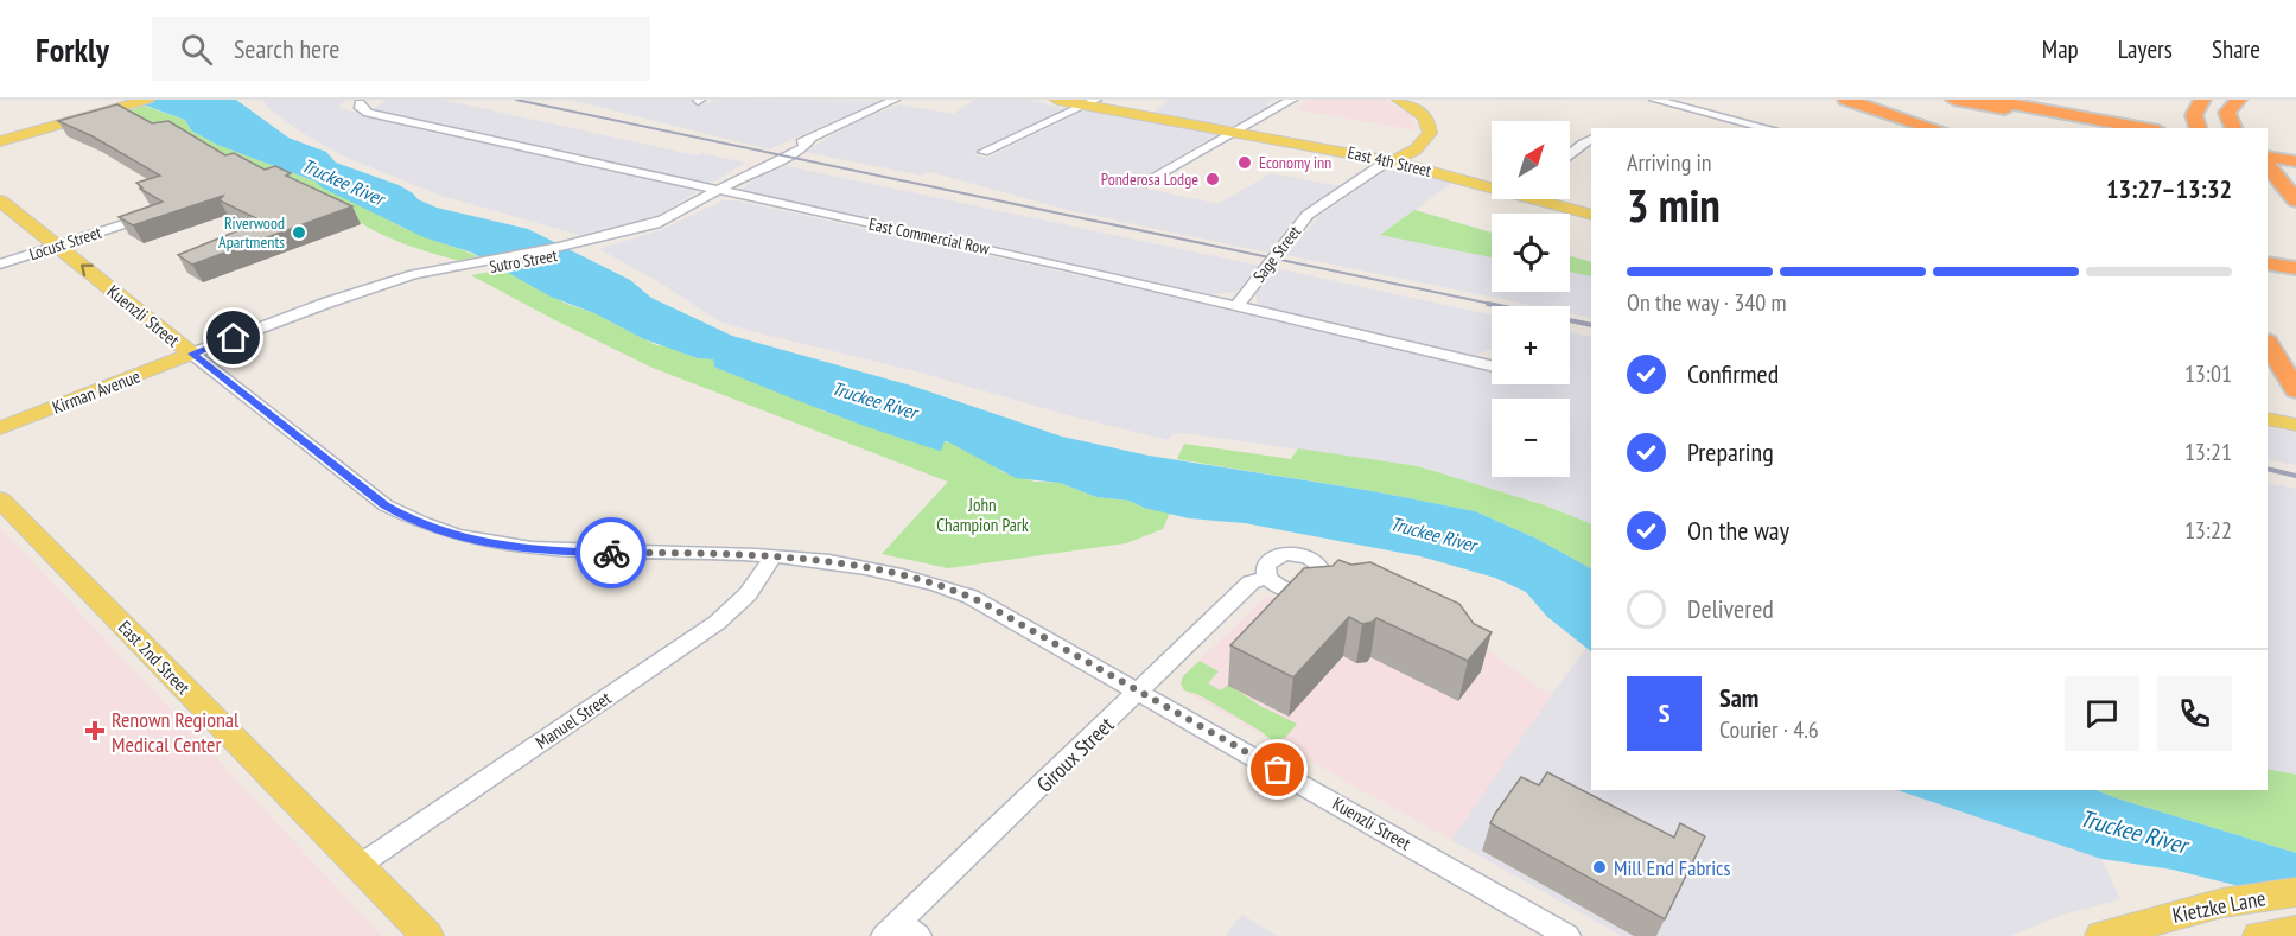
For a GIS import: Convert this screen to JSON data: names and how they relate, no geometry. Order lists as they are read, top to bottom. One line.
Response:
{"streets":{"main road":["East 4th Street","Kuenzli Street","Kirman Avenue","East 2nd Street","Kietzke Lane"],"street":["East Commercial Row","Locust Street","Sage Street","Sutro Street","Manuel Street","Giroux Street"]},"crossings":[["East 4th Street","Sage Street"],["East Commercial Row","Sage Street"],["East Commercial Row","Sutro Street"],["Locust Street","Kuenzli Street"],["Sutro Street","Kuenzli Street"],["Sutro Street","Kirman Avenue"],["Kuenzli Street","Kirman Avenue"],["Kuenzli Street","Manuel Street"],["Kuenzli Street","Giroux Street"],["East 2nd Street","Manuel Street"]],"water":["Truckee River"],"parks":["John Champion Park"],"places":{"other":["Economy inn","Ponderosa Lodge","Riverwood Apartments","Mill End Fabrics"],"health":["Renown Regional Medical Center"]},"north":"top right","page":{"header":"Forkly","search":"Search here","nav":["Map","Layers","Share"],"map_buttons":["+","−"],"heading":["3 min","Arriving in","13:27–13:32"],"panel":["Sam","Courier · 4.6"],"bar":"On the way · 340 m","list":[["Confirmed","13:01"],["Preparing","13:21"],["On the way","13:22"],"Delivered"],"round":"S"}}
